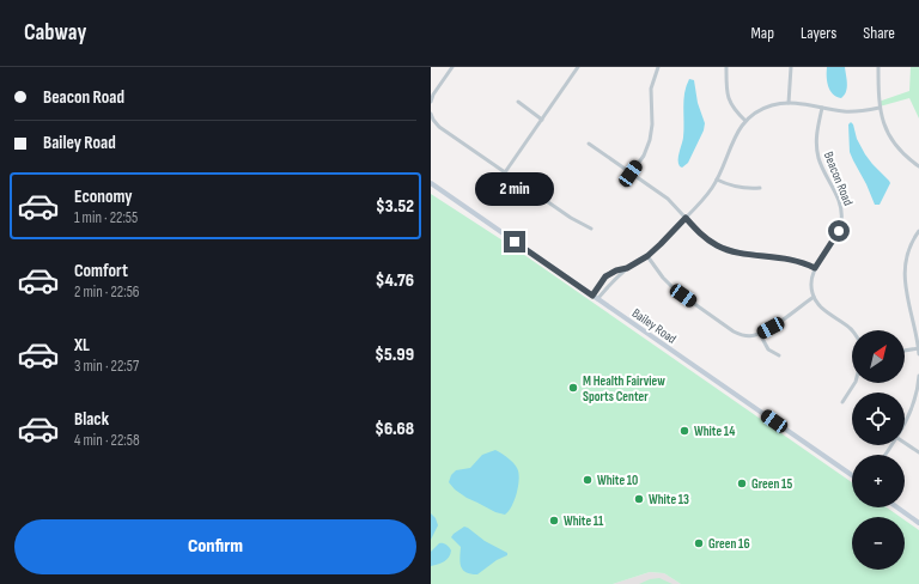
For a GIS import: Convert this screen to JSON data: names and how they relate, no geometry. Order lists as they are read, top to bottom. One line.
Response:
{"streets":{"main road":["Bailey Road"],"street":["Beacon Road"]},"places":["M Health Fairview Sports Center","White 14","White 10","Green 15","White 13","White 11","Green 16"],"north":"top right","page":{"header":"Cabway","nav":["Map","Layers","Share"],"banner":["Beacon Road","Bailey Road"],"list":[{"name":"Economy","note":"1 min · 22:55","value":"$3.52"},{"name":"Comfort","note":"2 min · 22:56","value":"$4.76"},{"name":"XL","note":"3 min · 22:57","value":"$5.99"},{"name":"Black","note":"4 min · 22:58","value":"$6.68"}],"bubble":"2 min","map_buttons":["+","−"],"buttons":"Confirm"}}
